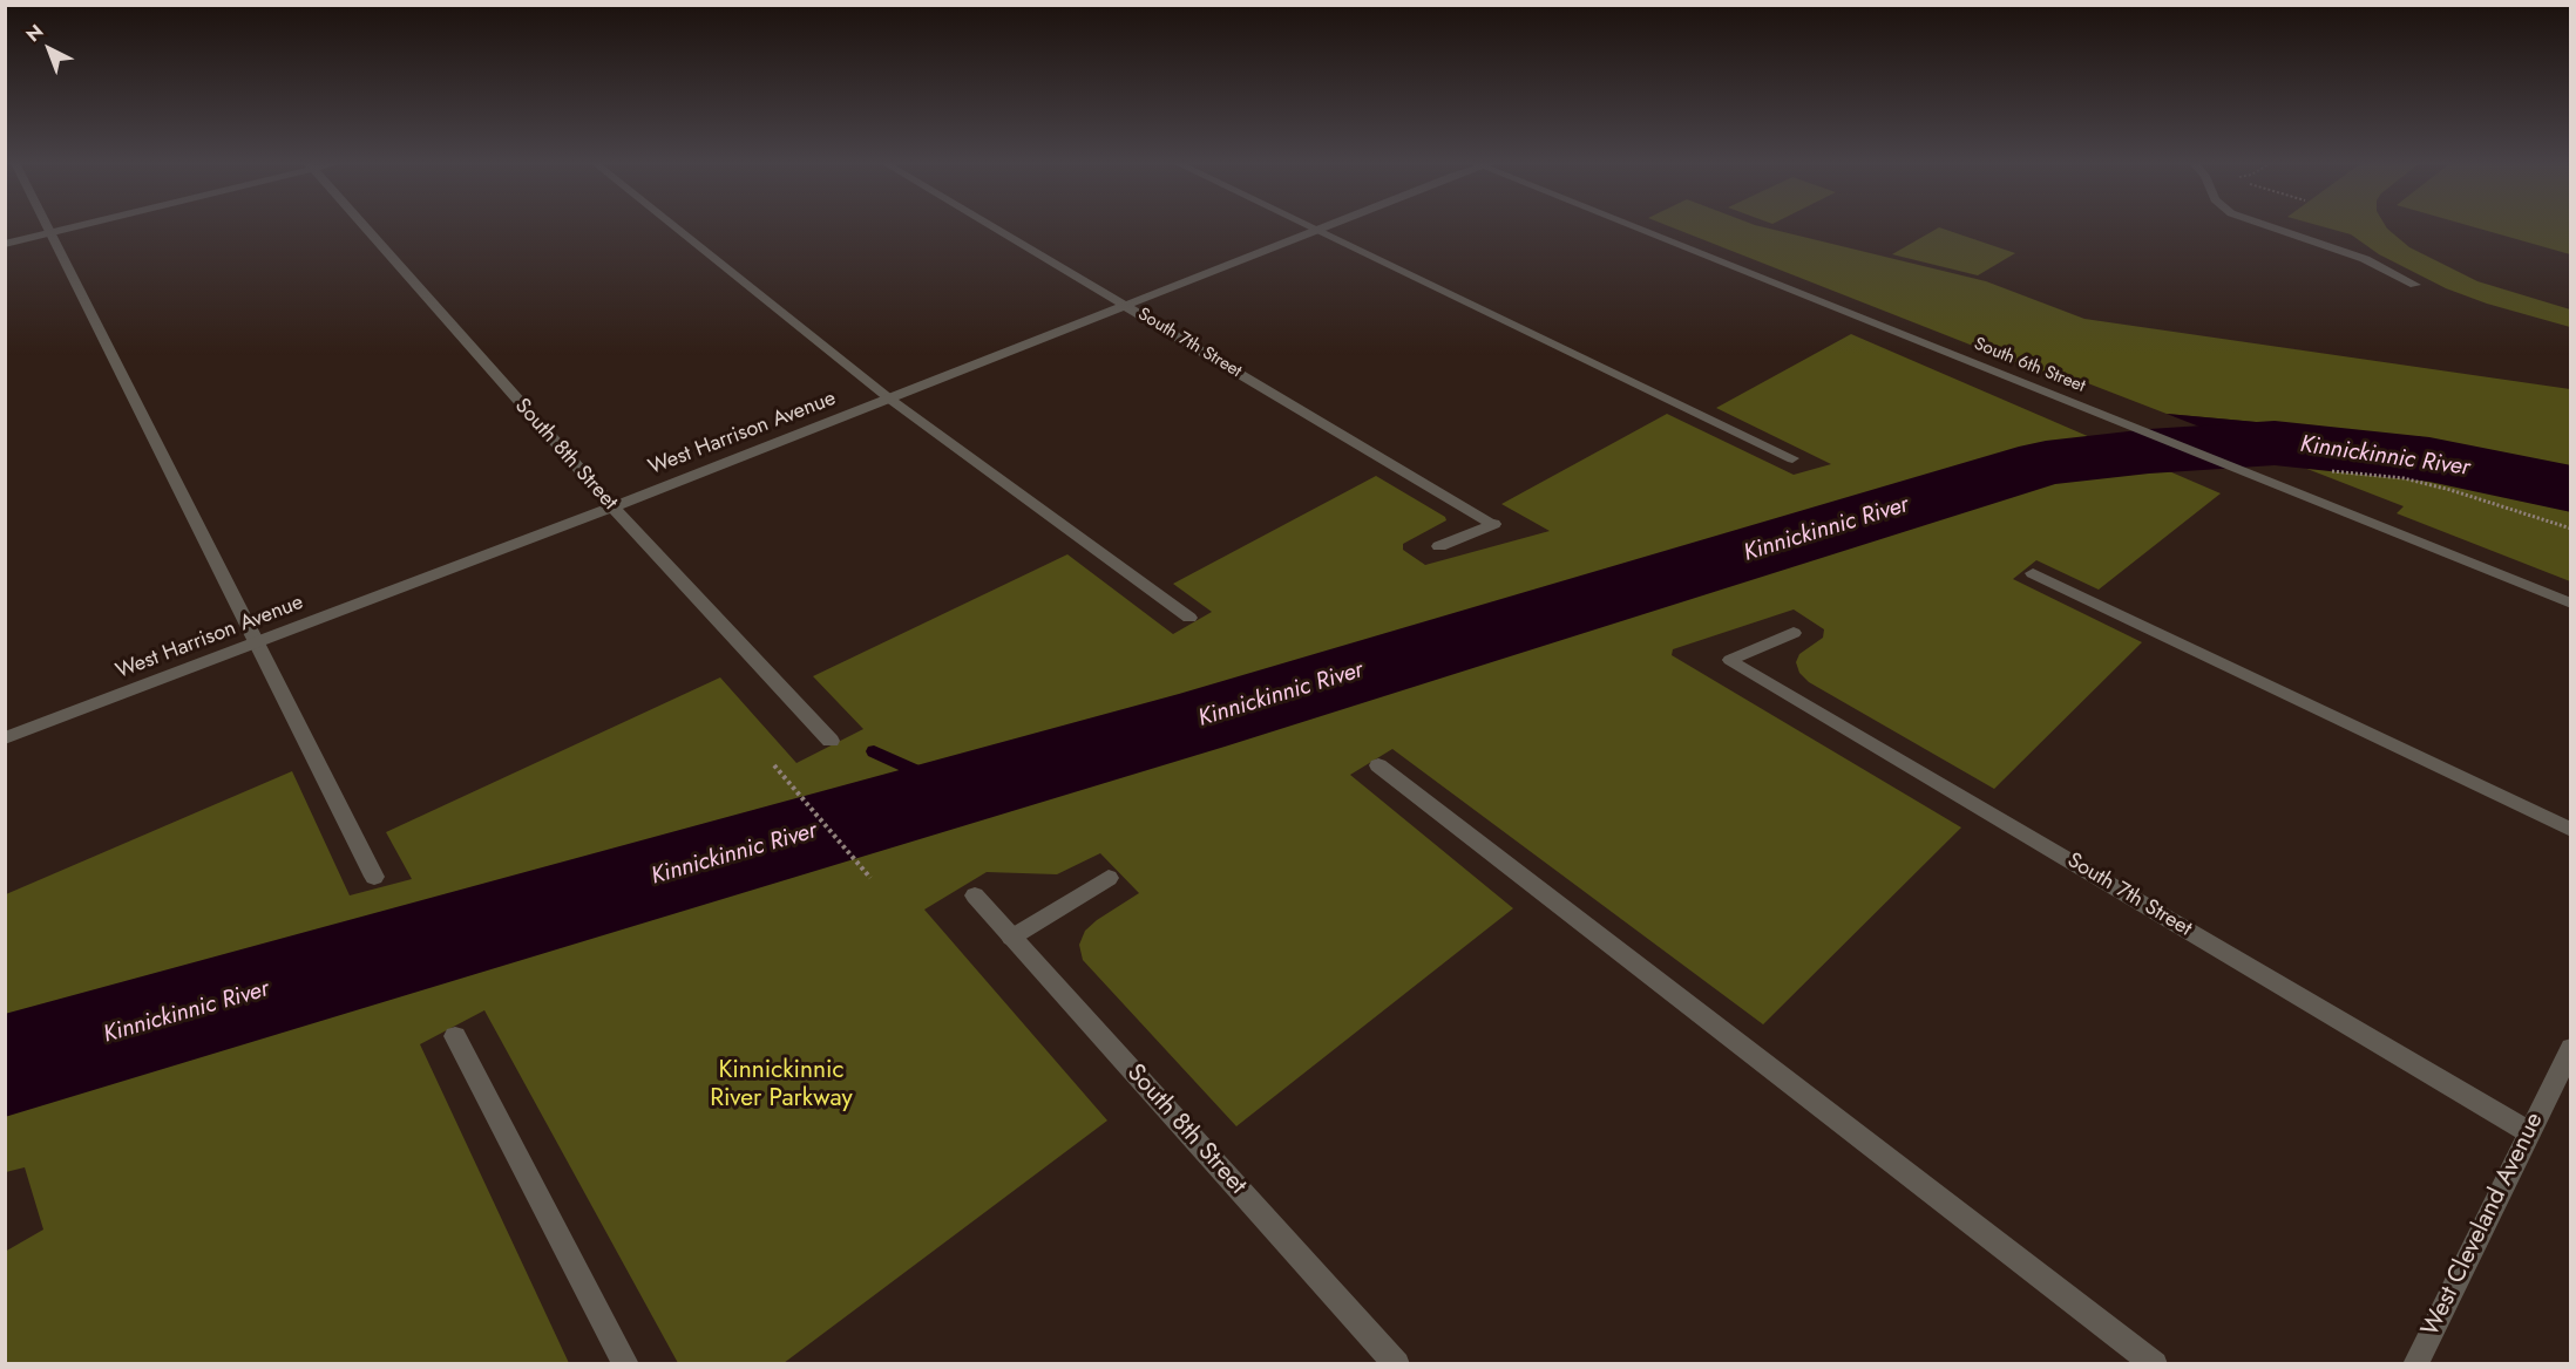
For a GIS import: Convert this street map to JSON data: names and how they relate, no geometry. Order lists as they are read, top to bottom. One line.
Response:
{"streets":{"street":["South 7th Street","South 6th Street","West Harrison Avenue","South 8th Street","West Cleveland Avenue"]},"crossings":[["South 7th Street","West Harrison Avenue"],["South 7th Street","West Cleveland Avenue"],["West Harrison Avenue","South 8th Street"]],"water":["Kinnickinnic River"],"parks":["Kinnickinnic River Parkway"],"north":"top left"}
